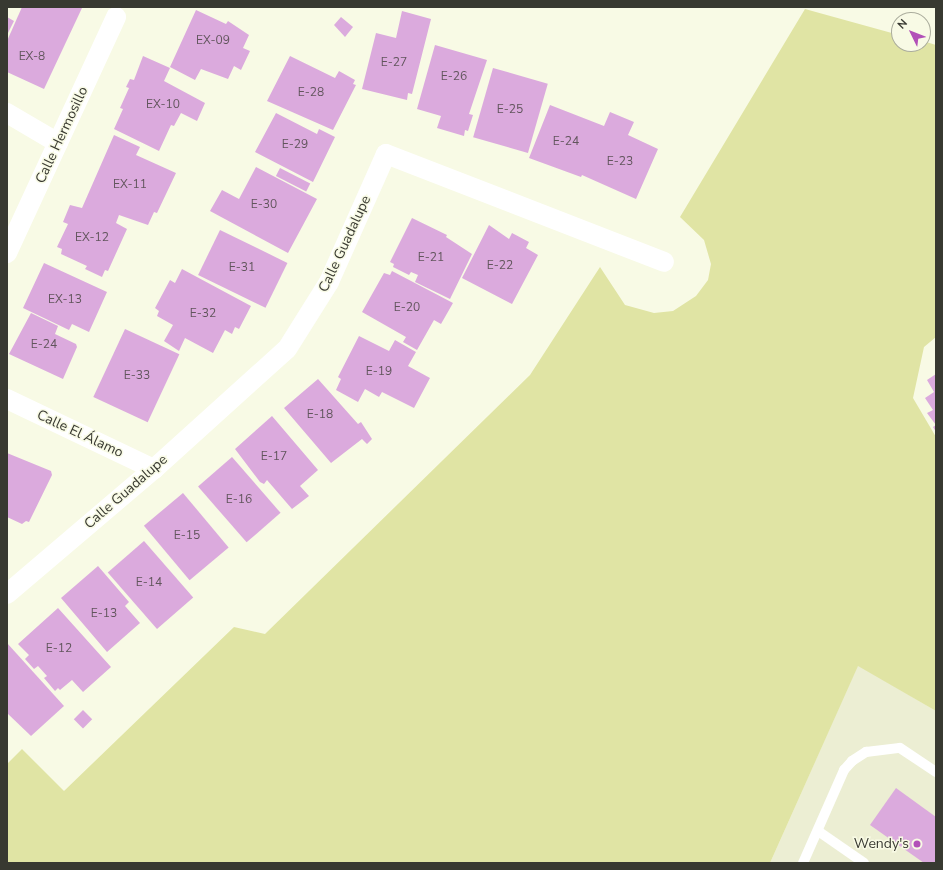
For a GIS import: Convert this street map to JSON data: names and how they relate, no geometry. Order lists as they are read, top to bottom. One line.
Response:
{"streets":{"street":["Calle Hermosillo","Calle Guadalupe","Calle El Álamo"]},"crossings":[["Calle Guadalupe","Calle El Álamo"]],"places":["Wendy's"],"house_numbers":["EX-09","EX-8","E-27","E-26","E-28","EX-10","E-25","E-24","E-29","E-23","EX-11","E-30","EX-12","E-21","E-22","E-31","EX-13","E-20","E-32","E-24","E-19","E-33","E-18","E-17","E-16","E-15","E-14","E-13","E-12"],"north":"top left"}
